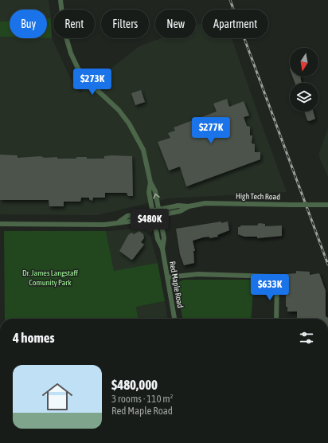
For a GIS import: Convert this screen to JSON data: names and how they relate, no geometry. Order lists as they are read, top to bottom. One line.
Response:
{"streets":{"street":["High Tech Road","Red Maple Road"]},"crossings":[["High Tech Road","Red Maple Road"]],"parks":["Dr. James Langstaff Comunity Park"],"north":"bottom","page":{"chip":["Buy","Rent","Filters","New","Apartment"],"price":["$273K","$277K","$480K","$633K"],"heading":"4 homes","list":[{"name":"$480,000","note":"3 rooms · 110 m² · Red Maple Road"}]}}
